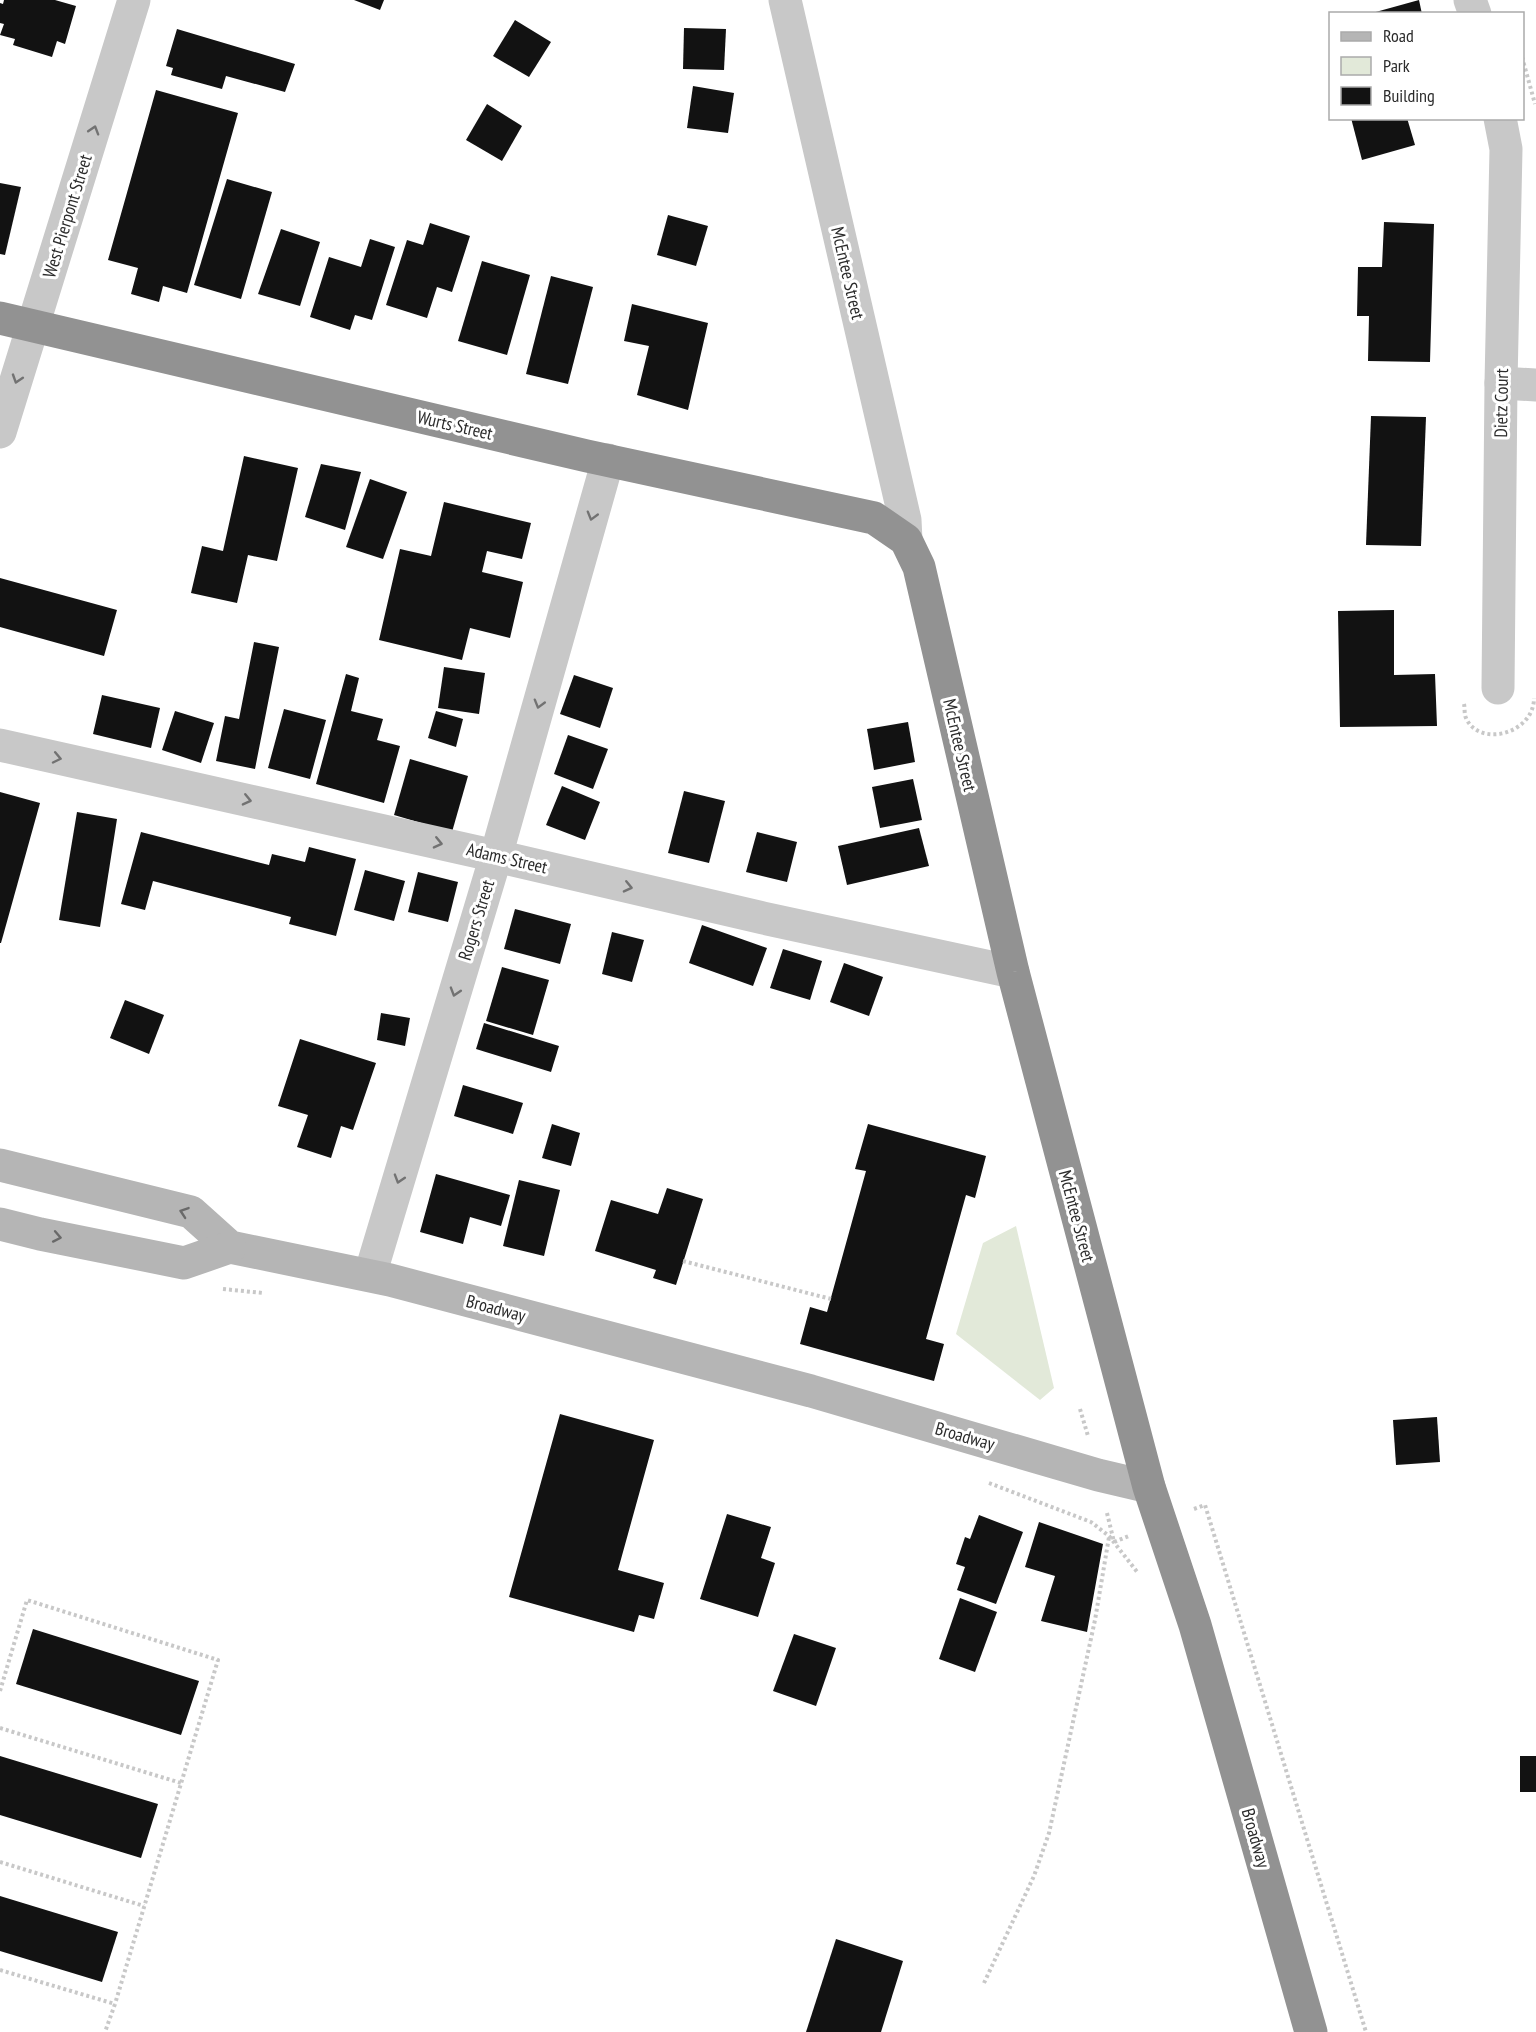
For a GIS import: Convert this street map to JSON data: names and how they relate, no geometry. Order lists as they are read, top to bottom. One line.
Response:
{"streets":{"highway":["McEntee Street","Wurts Street","Broadway"],"street":["West Pierpont Street","Dietz Court","Adams Street","Rogers Street"]},"crossings":[["West Pierpont Street","Wurts Street"],["McEntee Street","Wurts Street"],["McEntee Street","Adams Street"],["McEntee Street","Broadway"],["Wurts Street","Rogers Street"],["Adams Street","Rogers Street"],["Rogers Street","Broadway"]],"one_way":["Adams Street","Rogers Street"],"legend":["Road","Park","Building"]}
